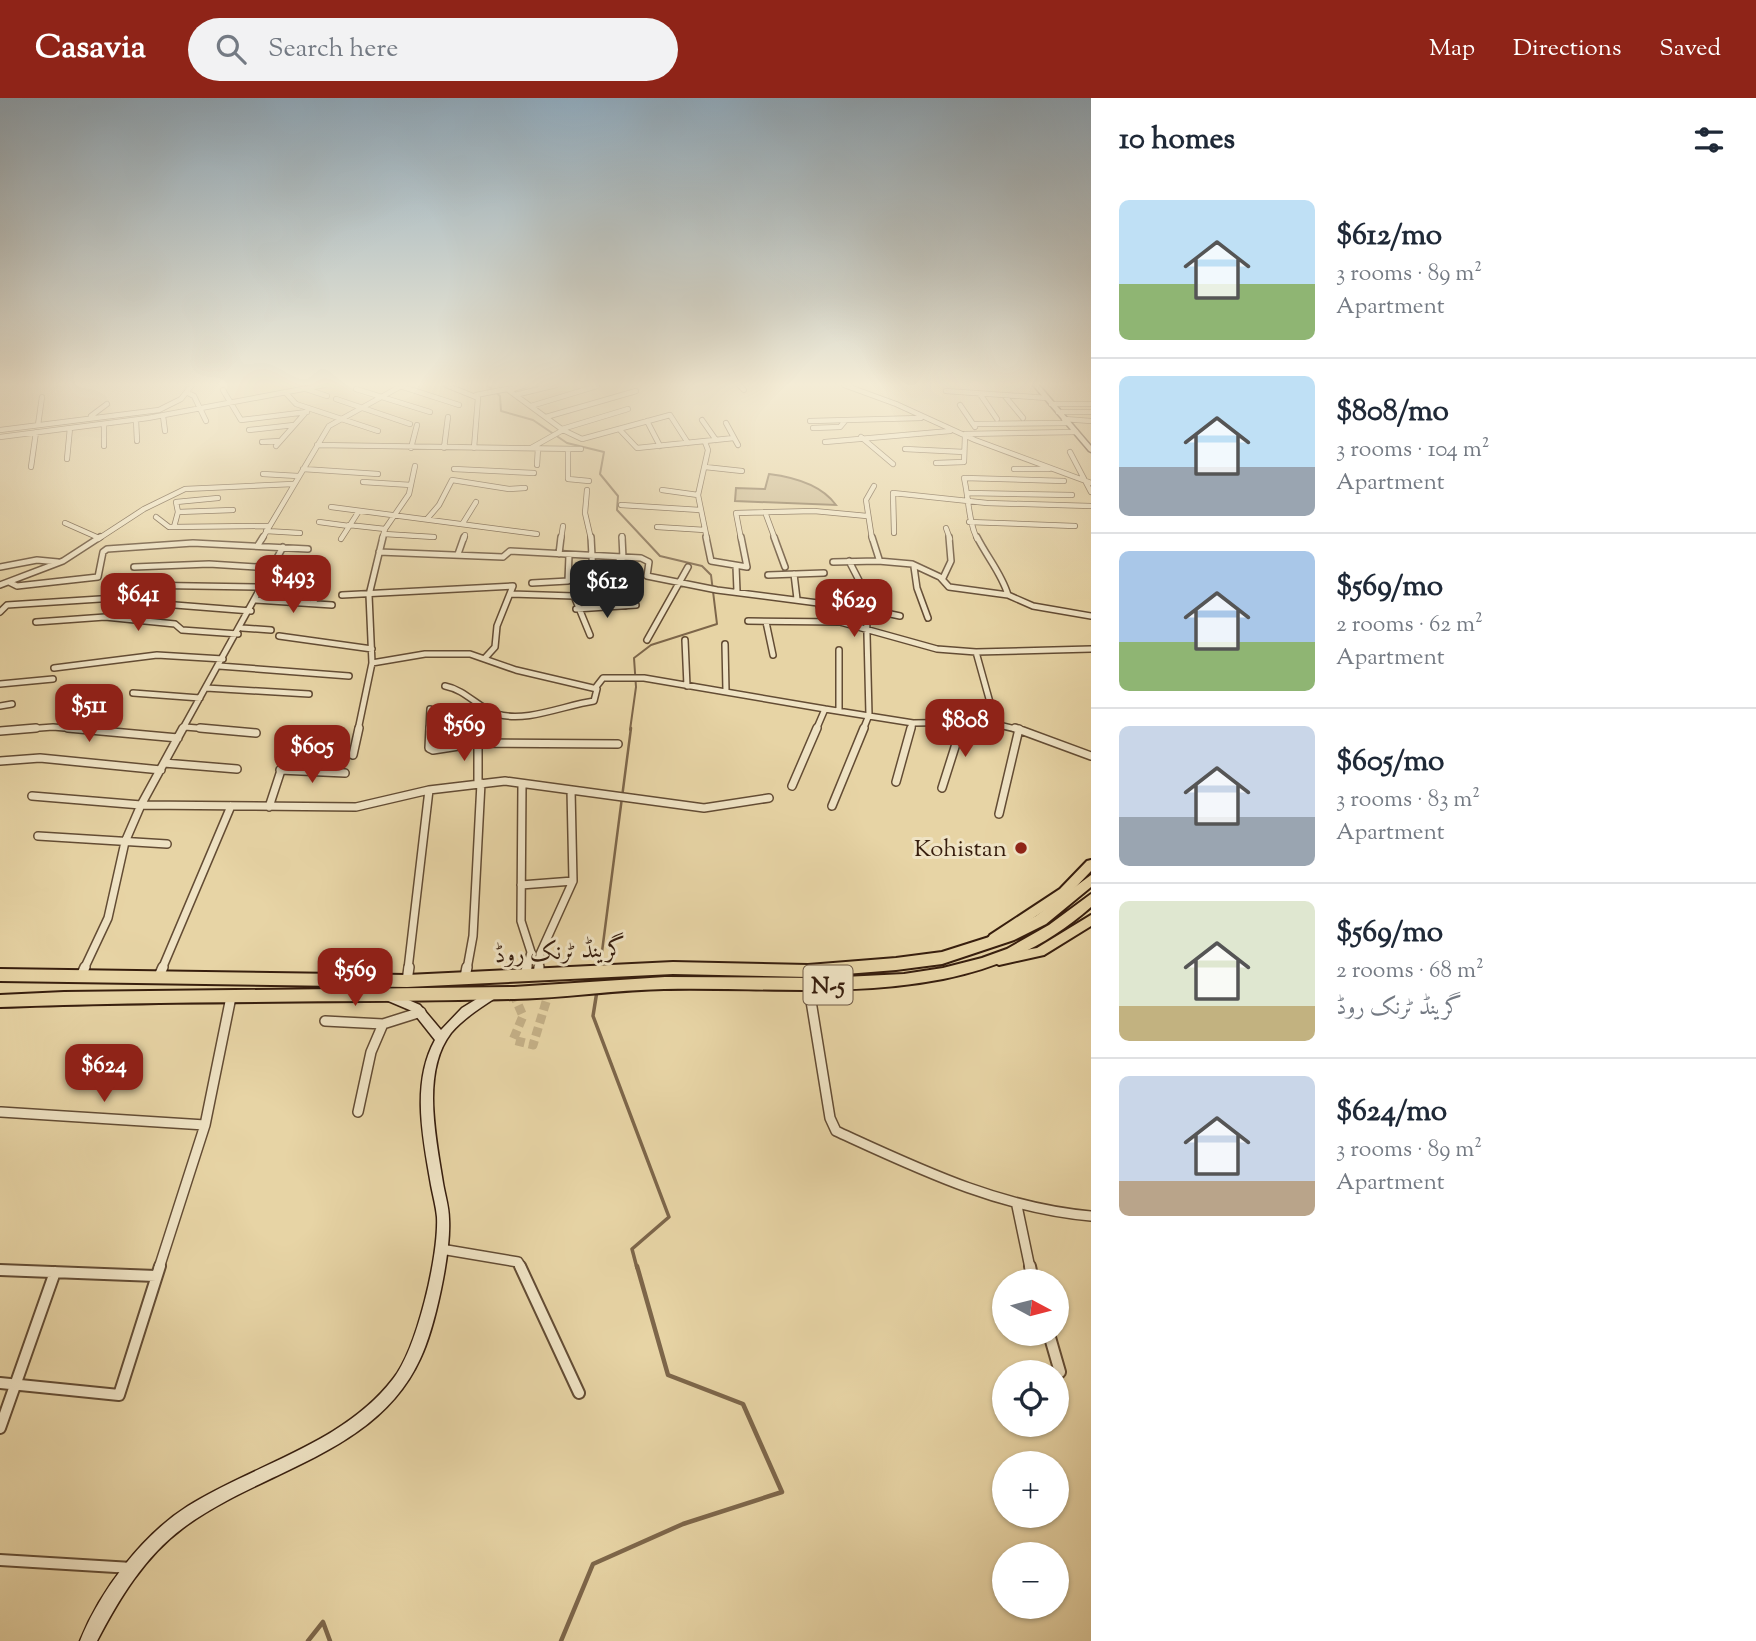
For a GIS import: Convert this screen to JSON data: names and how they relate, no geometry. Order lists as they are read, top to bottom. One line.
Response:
{"streets":{"highway":["گرینڈ ٹرنک روڈ","N-5"]},"places":["Kohistan"],"north":"right","page":{"header":"Casavia","search":"Search here","nav":["Map","Directions","Saved"],"heading":"10 homes","list":[{"name":"$612/mo","note":"3 rooms · 89 m² · Apartment"},{"name":"$808/mo","note":"3 rooms · 104 m² · Apartment"},{"name":"$569/mo","note":"2 rooms · 62 m² · Apartment"},{"name":"$605/mo","note":"3 rooms · 83 m² · Apartment"},{"name":"$569/mo","note":"2 rooms · 68 m² · گرینڈ ٹرنک روڈ"},{"name":"$624/mo","note":"3 rooms · 89 m² · Apartment"}],"price":["$493","$612","$641","$629","$511","$808","$569","$605","$569","$624"],"map_buttons":["+","−"]}}
